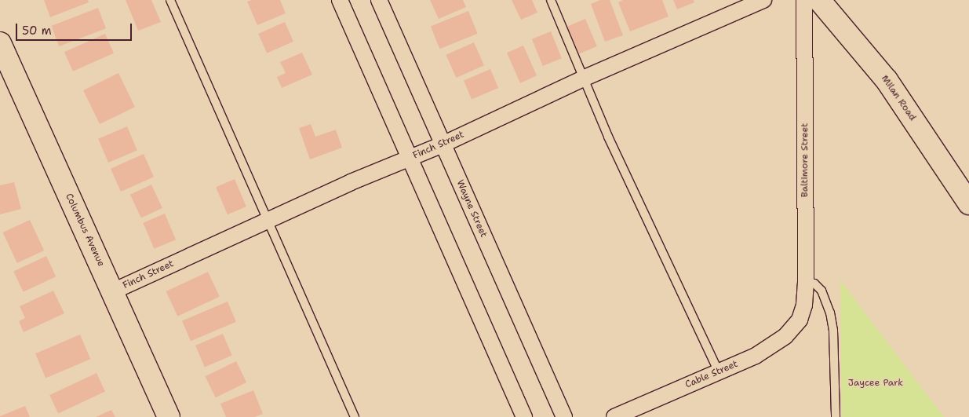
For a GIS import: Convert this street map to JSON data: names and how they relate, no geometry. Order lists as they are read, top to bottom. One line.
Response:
{"streets":{"main road":["Milan Road","Columbus Avenue"],"street":["Finch Street","Baltimore Street","Wayne Street","Cable Street"]},"crossings":[["Finch Street","Wayne Street"],["Finch Street","Columbus Avenue"],["Baltimore Street","Cable Street"]],"parks":["Jaycee Park"],"scale_bar":"50 m"}
